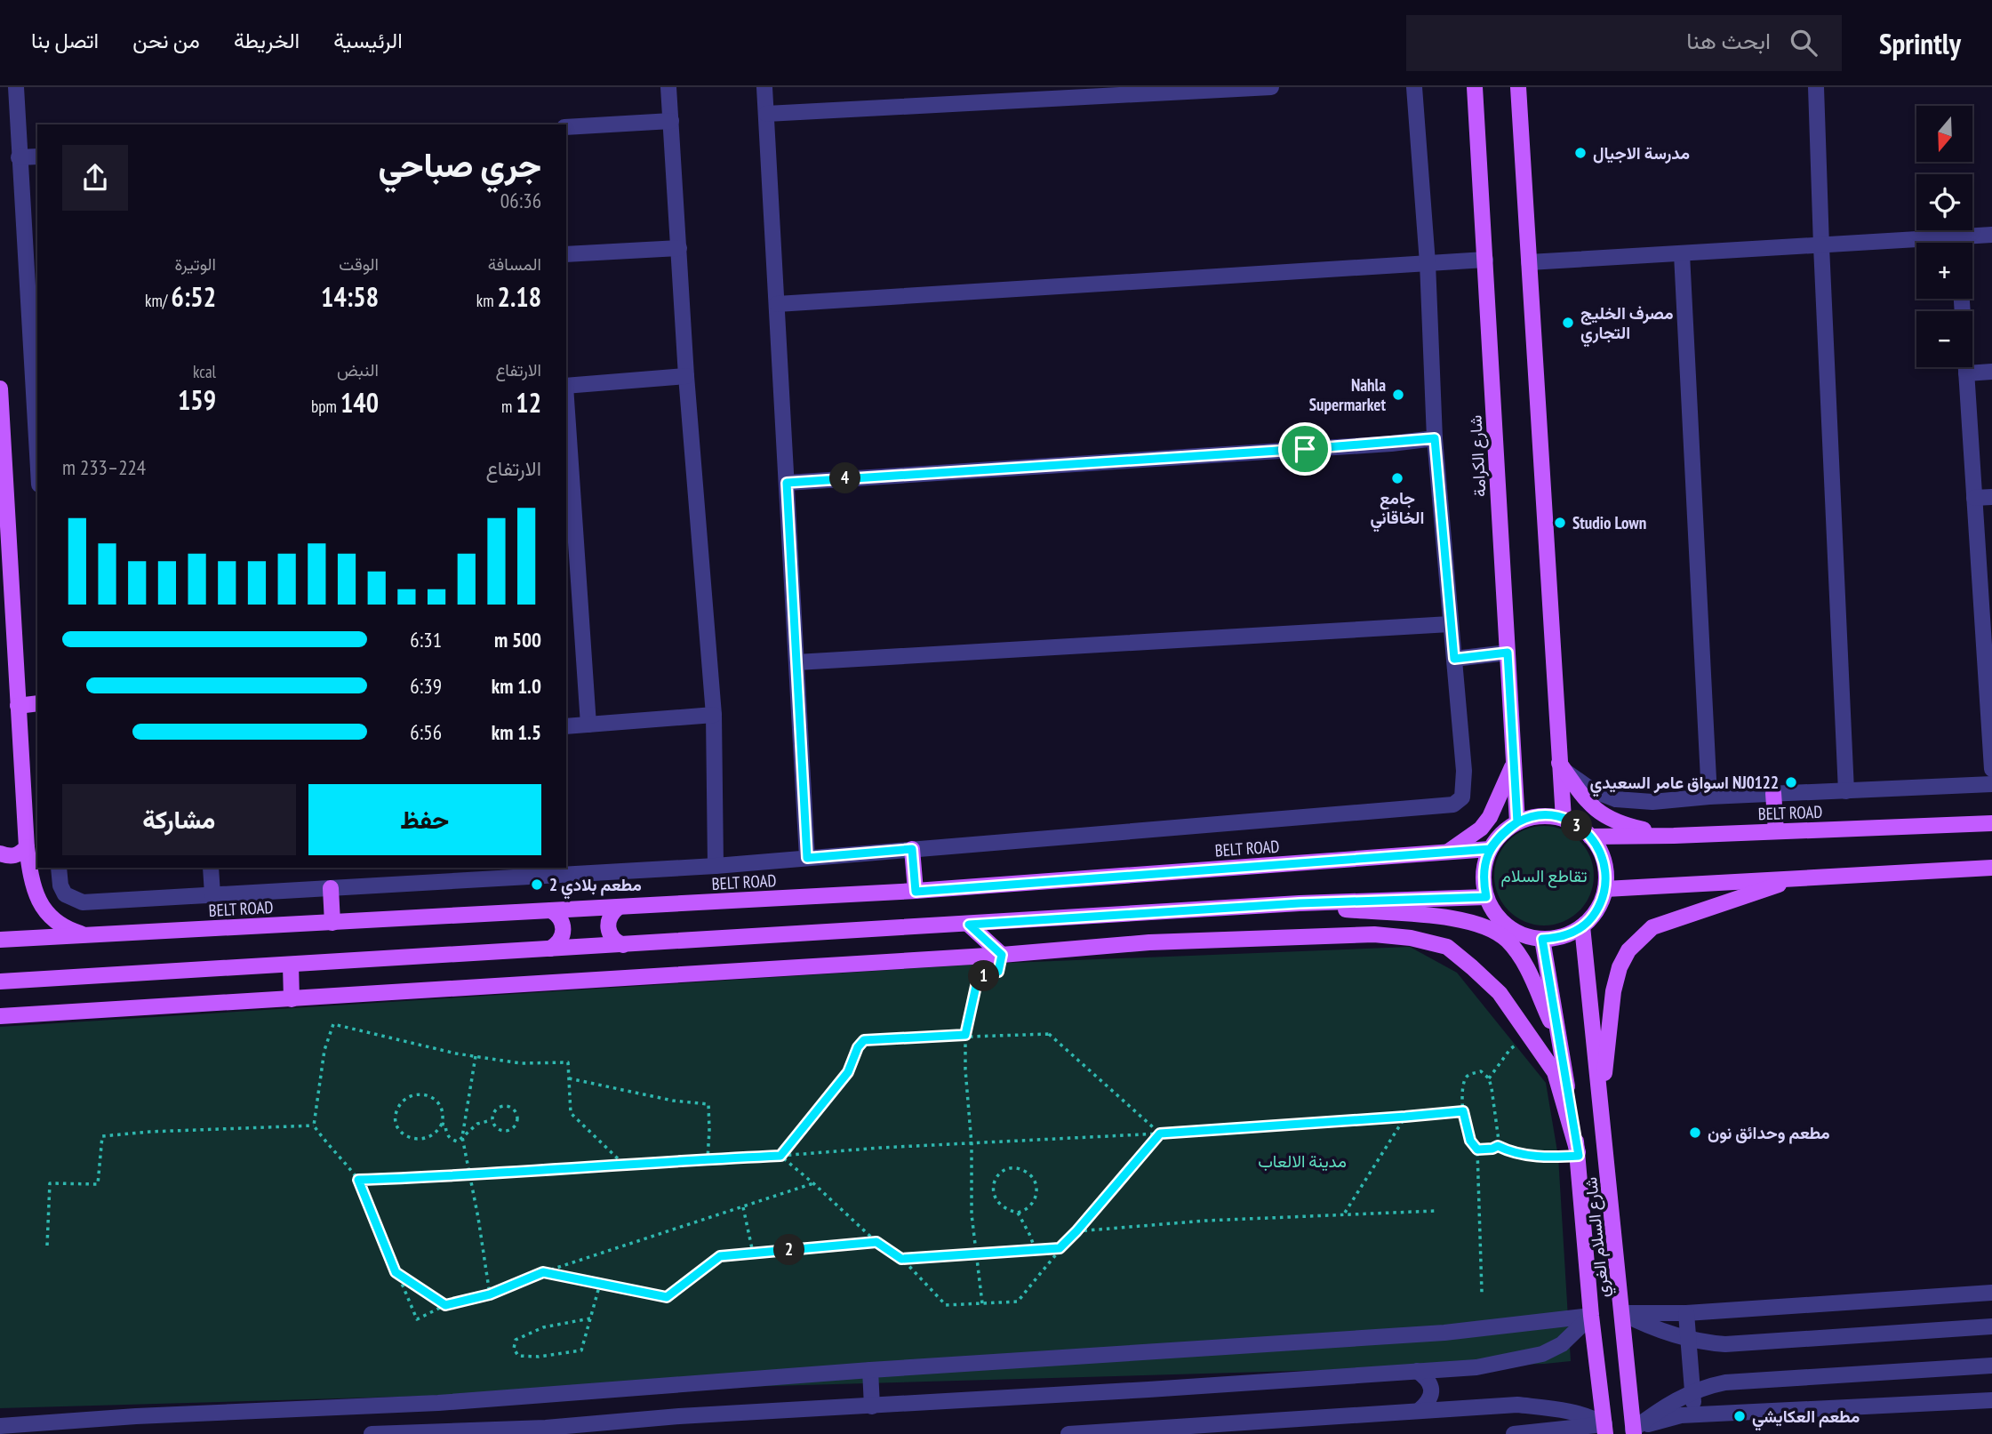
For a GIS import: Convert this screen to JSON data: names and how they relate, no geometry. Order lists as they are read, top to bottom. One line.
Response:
{"streets":{"main road":["شارع الكرامة","BELT ROAD","شارع السلام الغري"]},"crossings":[["شارع الكرامة","BELT ROAD"],["شارع الكرامة","شارع السلام الغري"],["BELT ROAD","شارع السلام الغري"]],"parks":["تقاطع السلام","مدينة الالعاب"],"places":["مدرسة الاجيال","مصرف الخليج التجاري","Nahla Supermarket","جامع الخاقاني","Studio Lown","اسواق عامر السعيدي NJ0122","مطعم بلادي 2","مطعم وحدائق نون","مطعم العكايشي"],"north":"bottom","page":{"header":"Sprintly","search":"ابحث هنا","nav":["الرئيسية","الخريطة","من نحن","اتصل بنا"],"map_buttons":["+","−"],"heading":["جري صباحي","06:36"],"stats":[["المسافة","2.18 km"],["الوقت","14:58"],["الوتيرة","6:52 /km"],["الارتفاع","12 m"],["النبض","140 bpm"],["kcal","159"]],"chart":["الارتفاع","224–233 m"],"pins":["4","3","1","2"],"list":[{"name":"500 m","note":"6:31"},{"name":"1.0 km","note":"6:39"},{"name":"1.5 km","note":"6:56"}],"buttons":["حفظ","مشاركة"]}}
